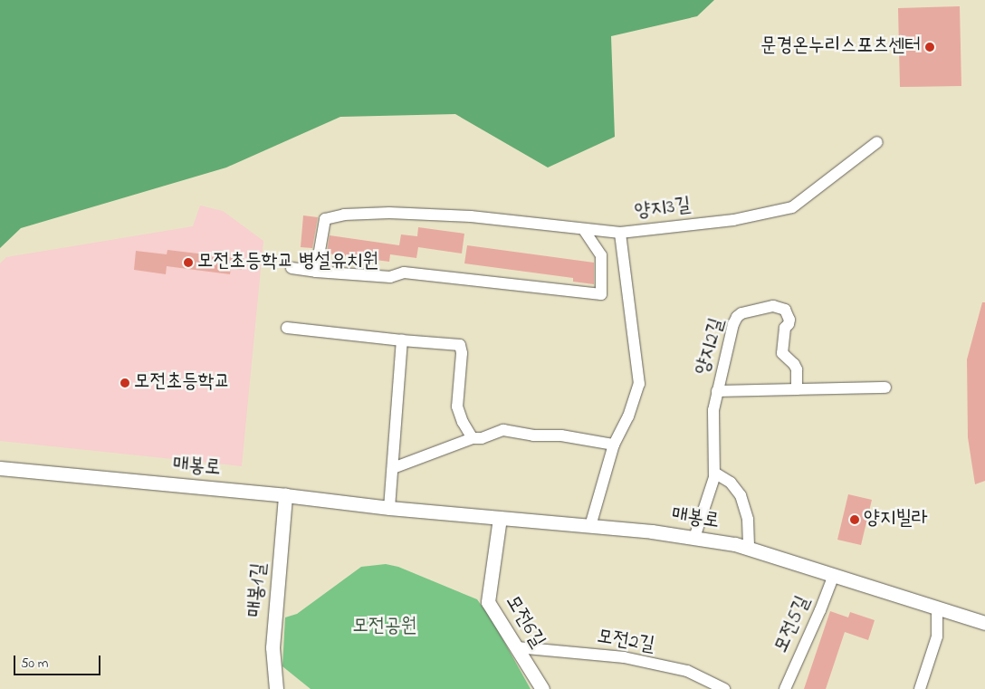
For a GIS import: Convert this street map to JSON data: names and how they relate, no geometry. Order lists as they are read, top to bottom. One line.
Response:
{"streets":{"street":["양지3길","양지2길","매봉로","매봉1길","모전6길","모전5길","모전2길"]},"crossings":[["양지3길","매봉로"],["양지2길","매봉로"],["매봉로","매봉1길"],["매봉로","모전6길"],["매봉로","모전5길"],["모전6길","모전2길"]],"parks":["모전공원"],"places":["문경온누리스포츠센터","모전초등학교 병설유치원","모전초등학교","양지빌라"],"scale_bar":"50 m"}
